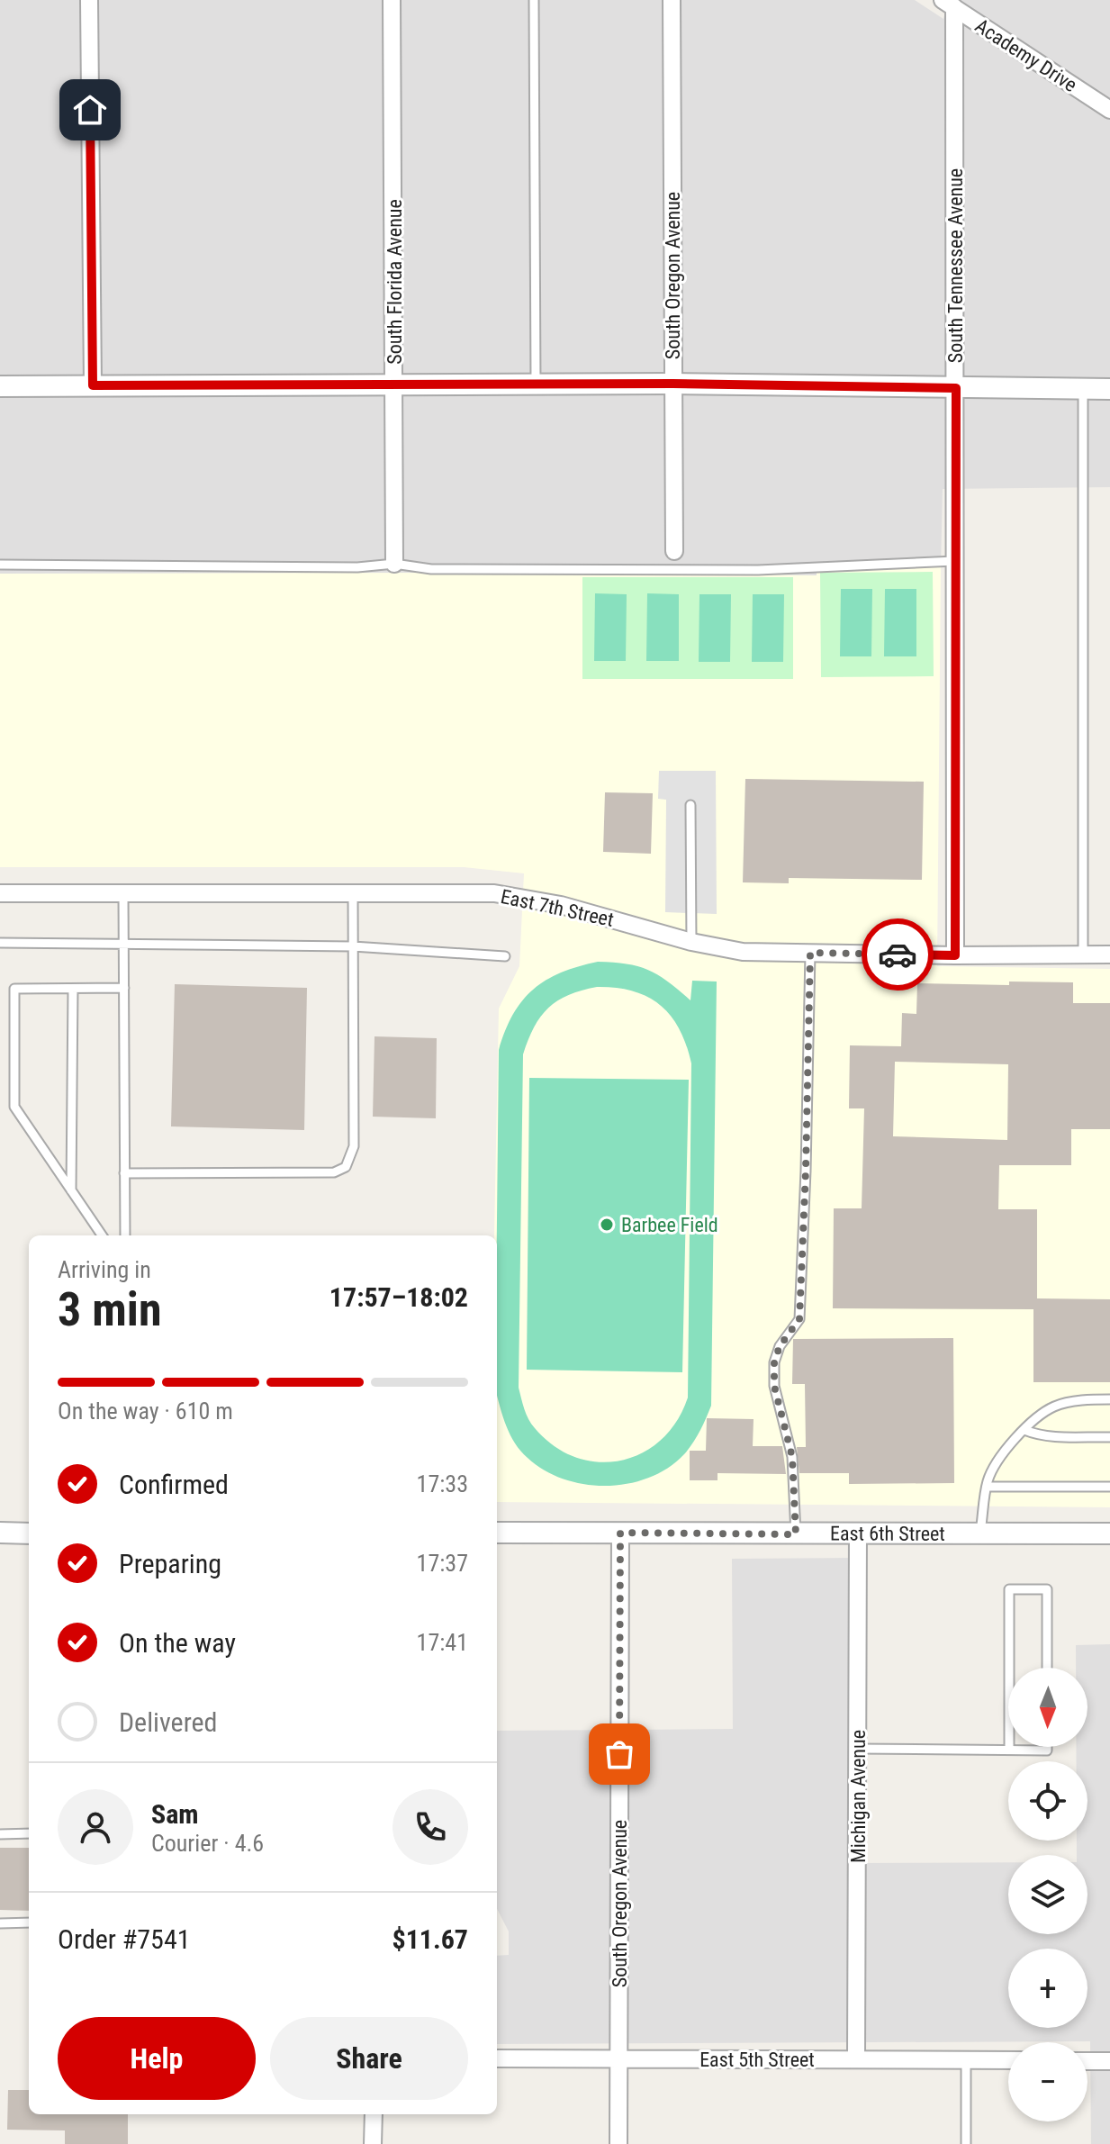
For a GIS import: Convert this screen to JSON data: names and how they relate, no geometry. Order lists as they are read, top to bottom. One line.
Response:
{"streets":{"street":["Academy Drive","South Tennessee Avenue","South Oregon Avenue","South Florida Avenue","East 7th Street","East 6th Street","Michigan Avenue","East 5th Street"]},"crossings":[["Academy Drive","South Tennessee Avenue"],["South Tennessee Avenue","East 7th Street"],["South Oregon Avenue","East 6th Street"],["South Oregon Avenue","East 5th Street"],["East 6th Street","Michigan Avenue"],["Michigan Avenue","East 5th Street"]],"places":["Barbee Field"],"north":"bottom","page":{"heading":["3 min","Arriving in","17:57–18:02"],"panel":["Sam","Courier · 4.6","Order #7541","$11.67"],"bar":"On the way · 610 m","list":[["Confirmed","17:33"],["Preparing","17:37"],["On the way","17:41"],"Delivered"],"map_buttons":["+","−"],"buttons":["Help","Share"]}}
